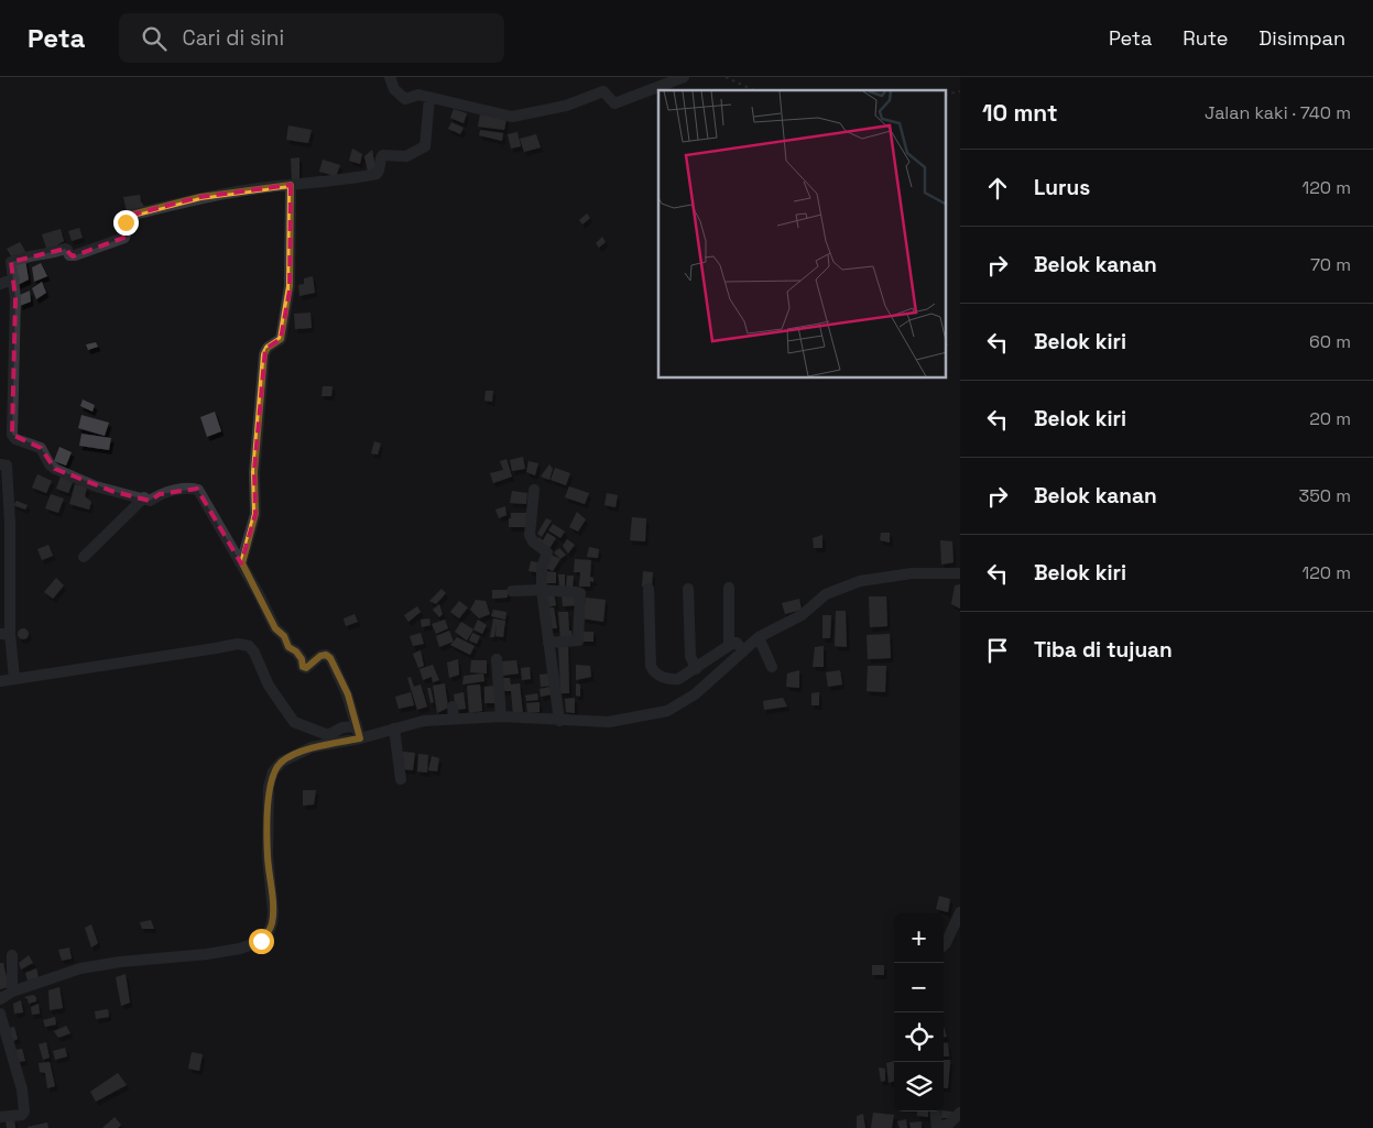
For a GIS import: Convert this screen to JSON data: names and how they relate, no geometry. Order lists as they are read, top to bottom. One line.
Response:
{"page":{"header":"Peta","search":"Cari di sini","nav":["Peta","Rute","Disimpan"],"heading":["10 mnt","Jalan kaki · 740 m"],"list":[["Lurus","120 m"],["Belok kanan","70 m"],["Belok kiri","60 m"],["Belok kiri","20 m"],["Belok kanan","350 m"],["Belok kiri","120 m"],"Tiba di tujuan"],"map_buttons":["+","−"]}}
